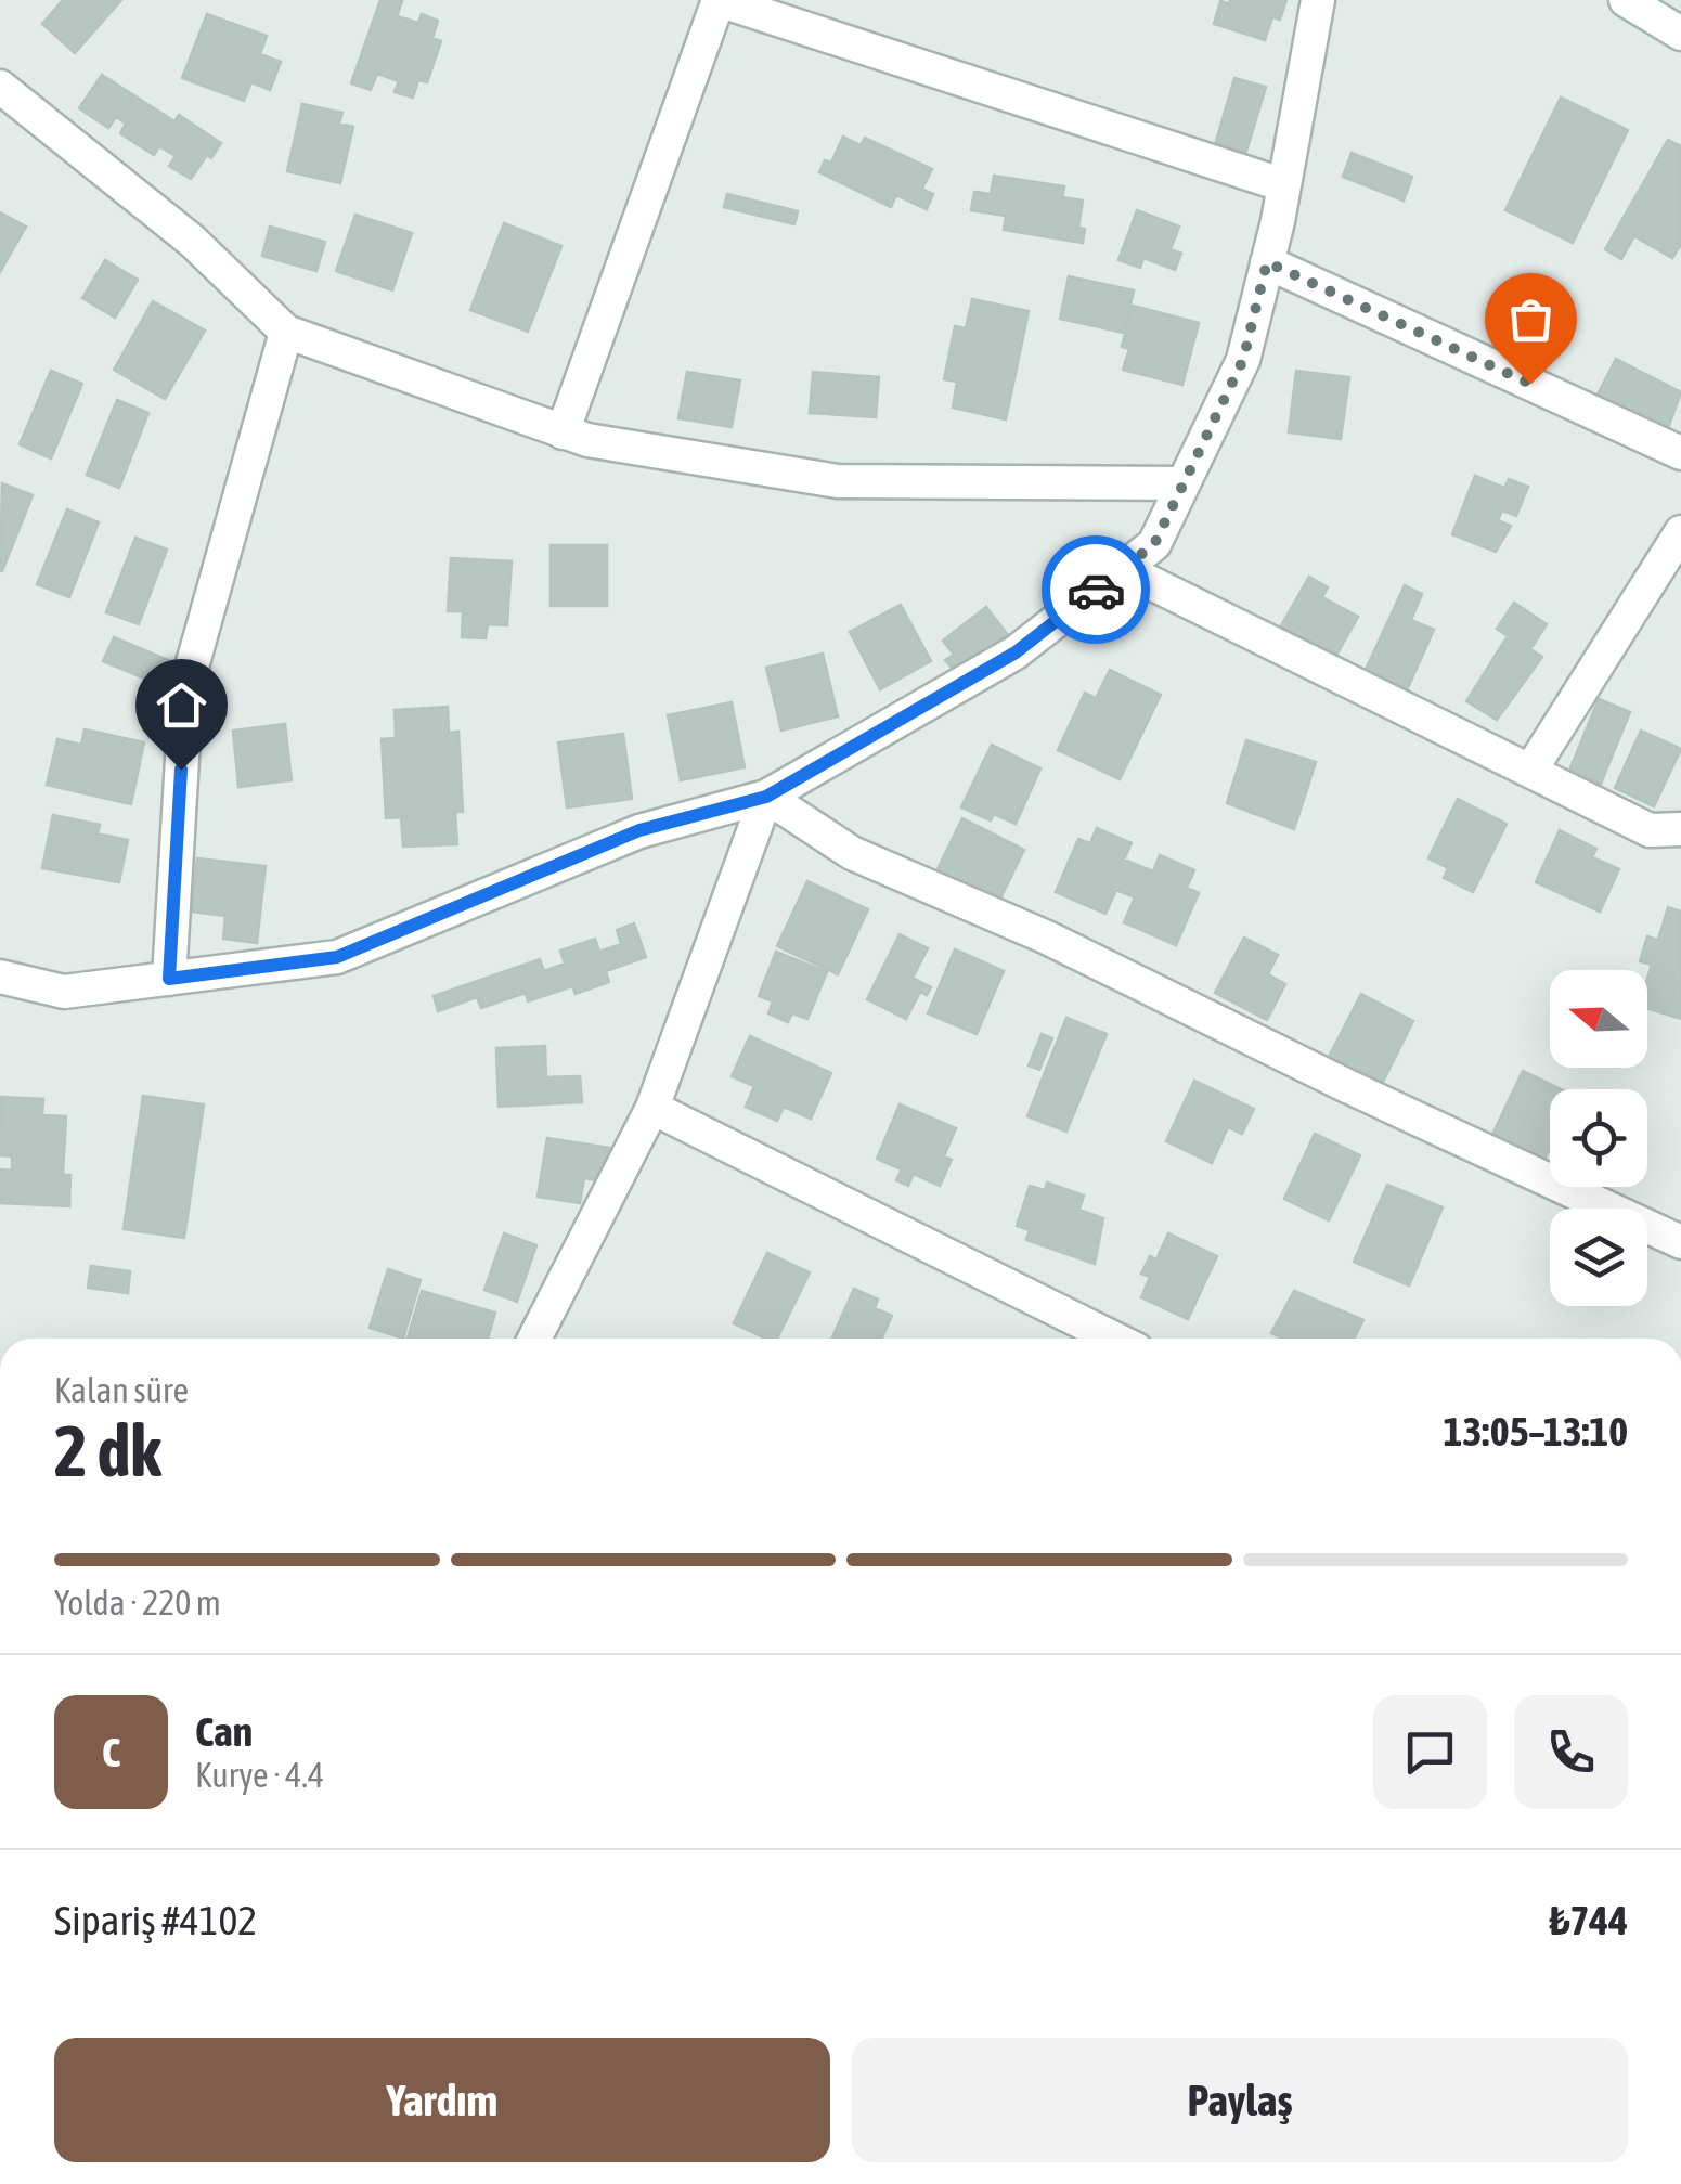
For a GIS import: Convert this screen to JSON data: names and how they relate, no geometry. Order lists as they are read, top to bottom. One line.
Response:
{"north":"left","page":{"heading":["2 dk","Kalan süre","13:05–13:10"],"panel":["Can","Kurye · 4.4","Sipariş #4102","₺744"],"bar":"Yolda · 220 m","round":"C","buttons":["Yardım","Paylaş"]}}
